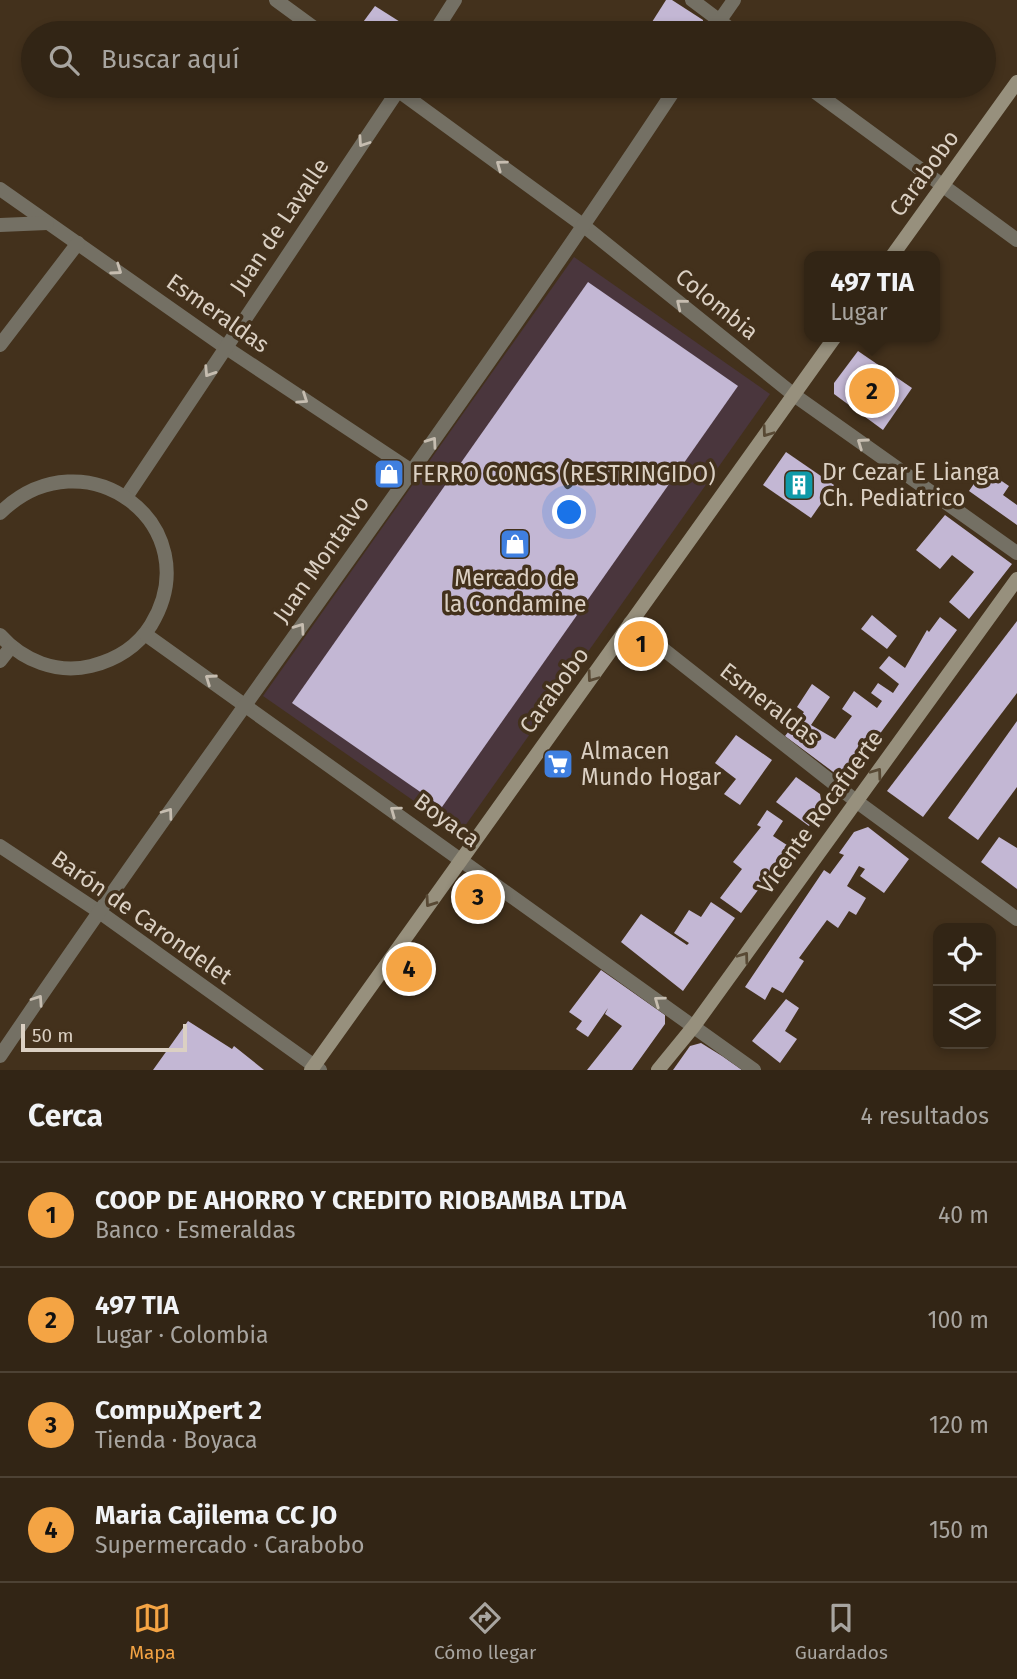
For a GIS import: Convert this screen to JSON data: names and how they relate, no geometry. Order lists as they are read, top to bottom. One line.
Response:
{"streets":{"main road":["Carabobo","Vicente Rocafuerte"],"street":["Juan de Lavalle","Colombia","Esmeraldas","Juan Montalvo","Boyaca","Barón de Carondelet"]},"crossings":[["Carabobo","Colombia"],["Carabobo","Esmeraldas"],["Carabobo","Boyaca"],["Carabobo","Barón de Carondelet"],["Juan de Lavalle","Esmeraldas"],["Colombia","Juan Montalvo"],["Esmeraldas","Juan Montalvo"],["Esmeraldas","Vicente Rocafuerte"],["Juan Montalvo","Boyaca"],["Juan Montalvo","Barón de Carondelet"],["Vicente Rocafuerte","Boyaca"]],"one_way":["Carabobo","Juan de Lavalle","Colombia","Esmeraldas","Juan Montalvo","Vicente Rocafuerte","Boyaca"],"places":{"shop":["FERRO CONGS (RESTRINGIDO)","Mercado de la Condamine"],"building":["Dr Cezar E Lianga Ch. Pediatrico"],"supermarket":["Almacen Mundo Hogar"]},"scale_bar":"50 m","page":{"search":"Buscar aquí","popup":["497 TIA","Lugar"],"pins":["2","1","3","4"],"scale":"50 m","heading":["Cerca","4 resultados"],"list":[{"mark":"1","name":"COOP DE AHORRO Y CREDITO RIOBAMBA LTDA","note":"Banco · Esmeraldas","value":"40 m"},{"mark":"2","name":"497 TIA","note":"Lugar · Colombia","value":"100 m"},{"mark":"3","name":"CompuXpert 2","note":"Tienda · Boyaca","value":"120 m"},{"mark":"4","name":"Maria Cajilema CC JO","note":"Supermercado · Carabobo","value":"150 m"}],"nav":["Mapa","Cómo llegar","Guardados"]}}
